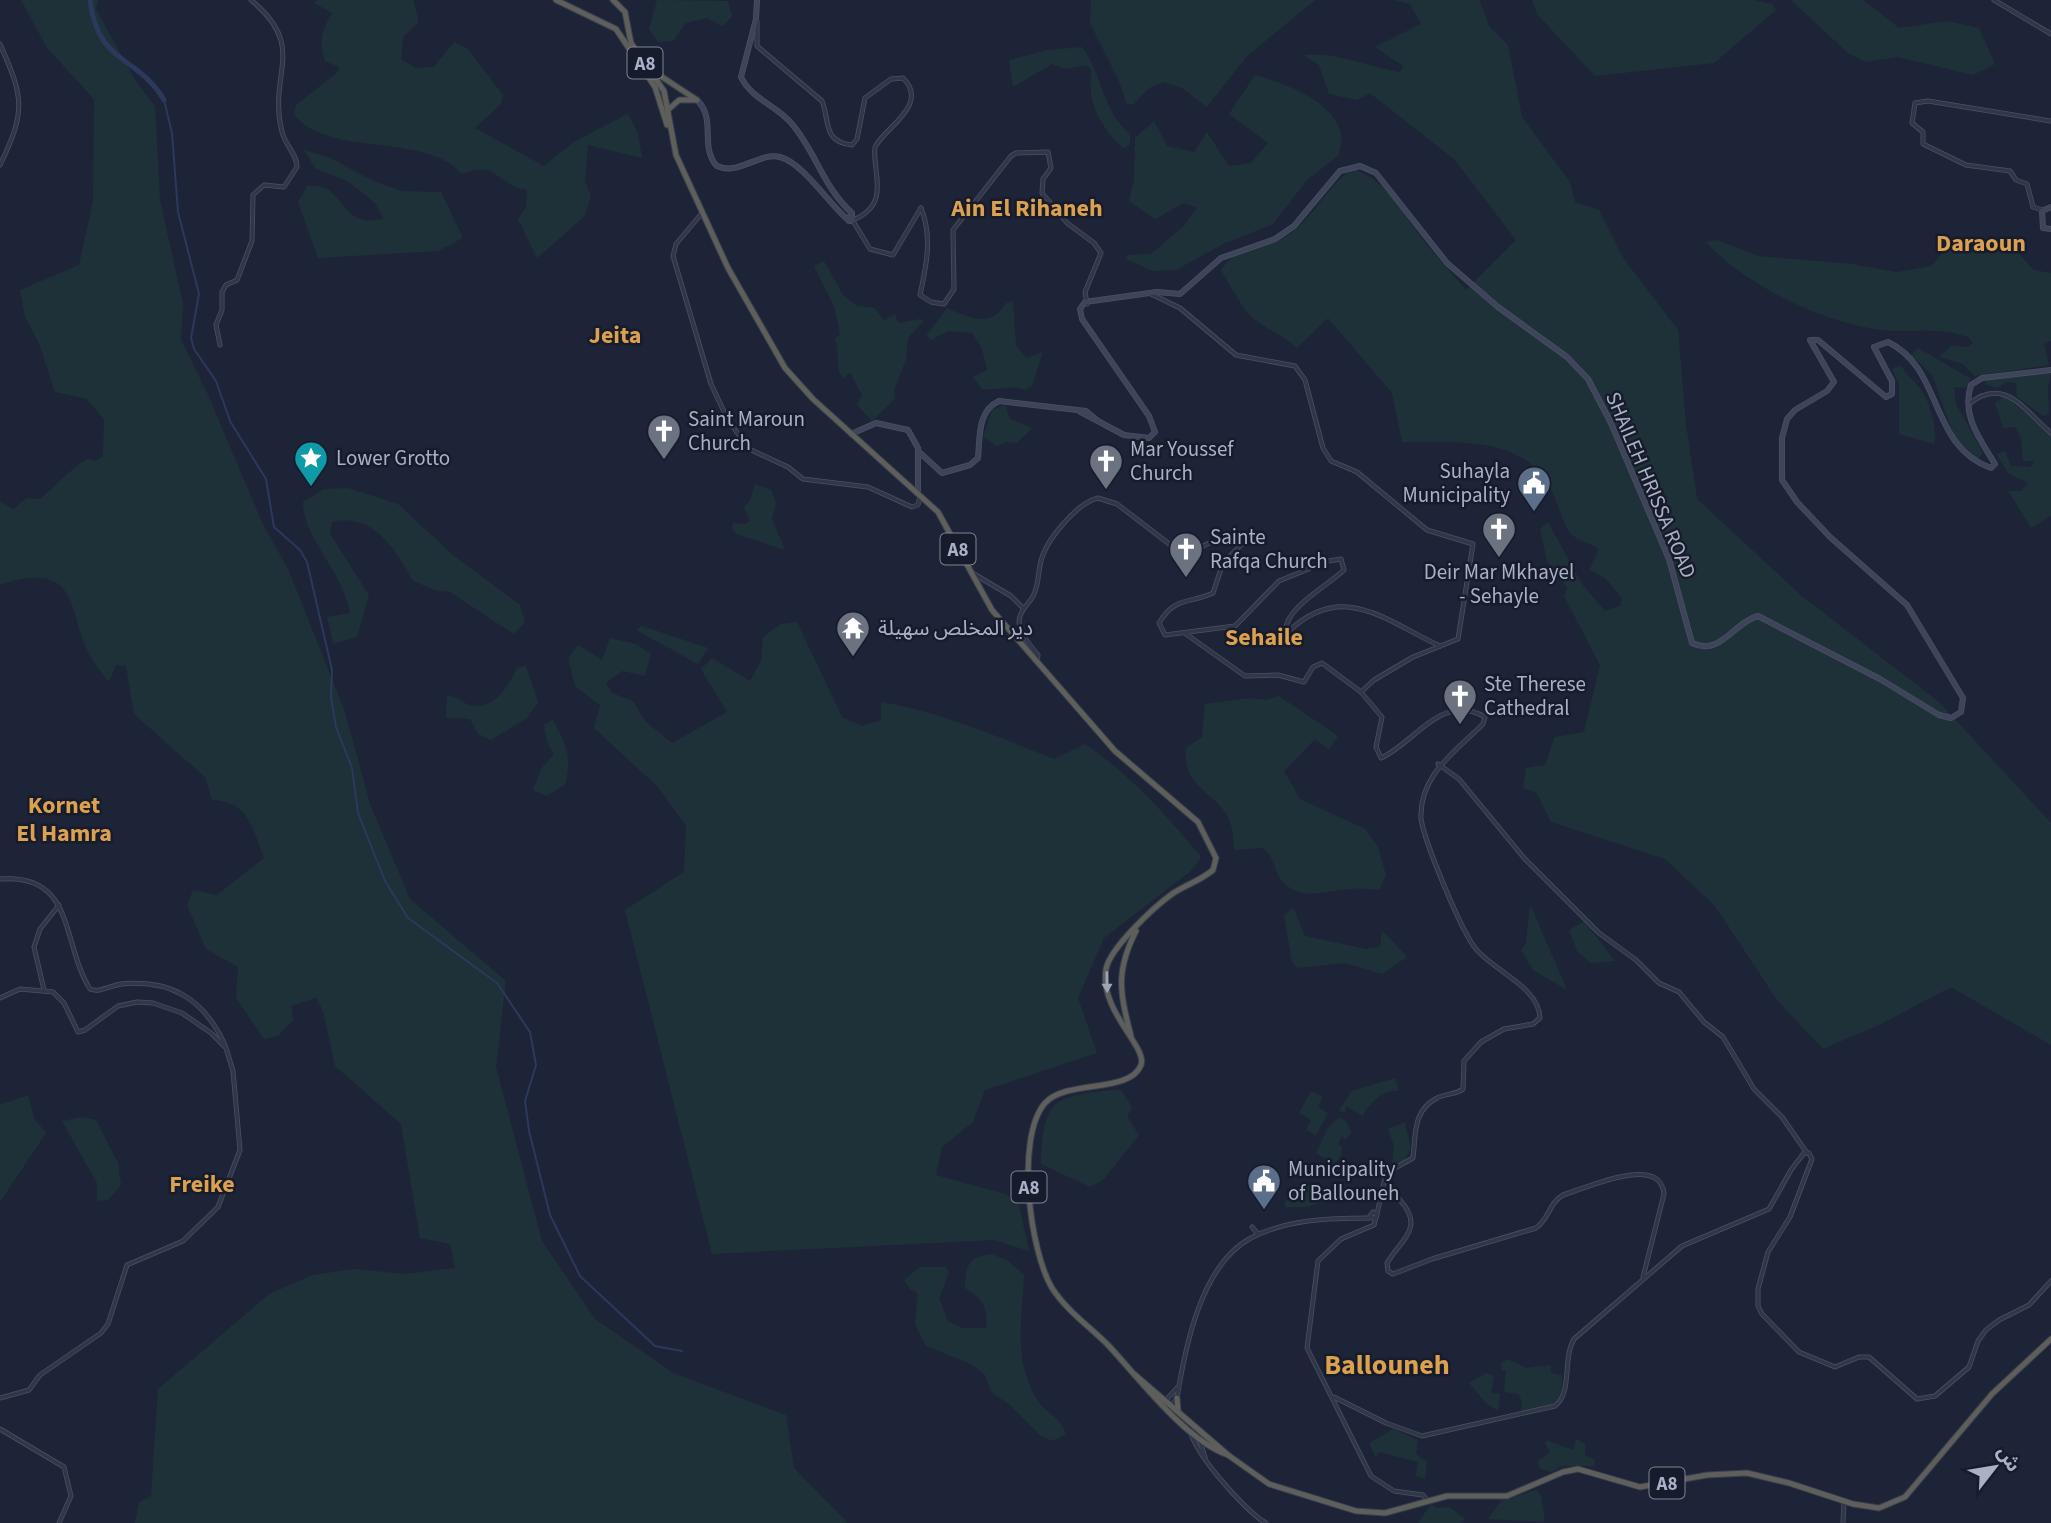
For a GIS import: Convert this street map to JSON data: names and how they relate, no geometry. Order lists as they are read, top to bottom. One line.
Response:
{"streets":{"highway":["A8"],"main road":["SHAILEH HRISSA ROAD"]},"districts":["Ain El Rihaneh","Daraoun","Jeita","Sehaile","Kornet El Hamra","Freike","Ballouneh"],"places":{"church":["Saint Maroun Church","Mar Youssef Church","Deir Mar Mkhayel - Sehayle","Sainte Rafqa Church","Ste Therese Cathedral"],"place":["Lower Grotto"],"public building":["Suhayla Municipality","Municipality of Ballouneh"],"temple":["دير المخلص سهيلة"]},"north":"top right"}
